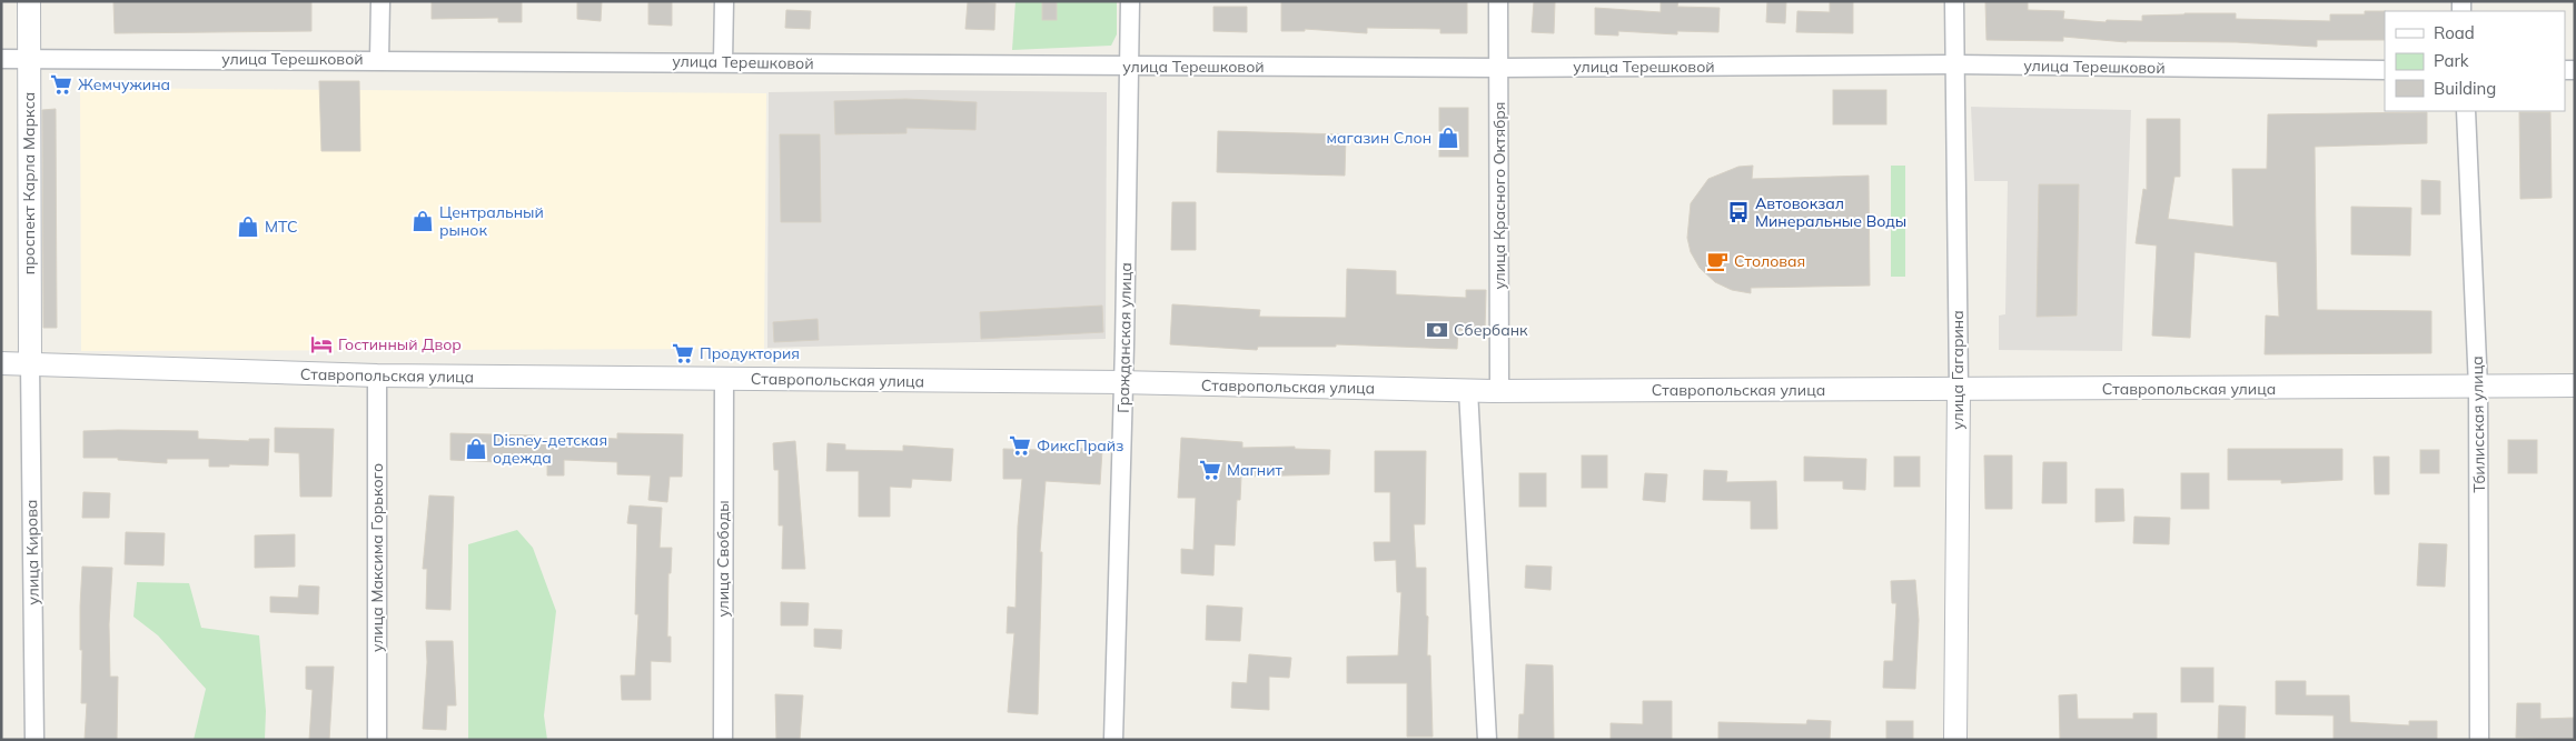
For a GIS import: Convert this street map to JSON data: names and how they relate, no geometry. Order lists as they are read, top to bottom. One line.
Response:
{"streets":{"street":["улица Терешковой","проспект Карла Маркса","улица Красного Октября","Гражданская улица","улица Гагарина","Ставропольская улица","Тбилисская улица","улица Кирова","улица Максима Горького","улица Свободы"]},"crossings":[["улица Терешковой","проспект Карла Маркса"],["улица Терешковой","улица Красного Октября"],["улица Терешковой","Гражданская улица"],["улица Терешковой","улица Гагарина"],["проспект Карла Маркса","Ставропольская улица"],["проспект Карла Маркса","улица Кирова"],["улица Красного Октября","Ставропольская улица"],["Гражданская улица","Ставропольская улица"],["улица Гагарина","Ставропольская улица"],["Ставропольская улица","Тбилисская улица"],["Ставропольская улица","улица Кирова"],["Ставропольская улица","улица Максима Горького"],["Ставропольская улица","улица Свободы"]],"places":{"supermarket":["Жемчужина","Продуктория","ФиксПрайз","Магнит"],"shop":["магазин Слон","Центральный рынок","МТС","Disney-детская одежда"],"bus stop":["Автовокзал Минеральные Воды"],"cafe":["Столовая"],"bank":["Сбербанк"],"hotel":["Гостинный Двор"]},"legend":["Road","Park","Building"]}
